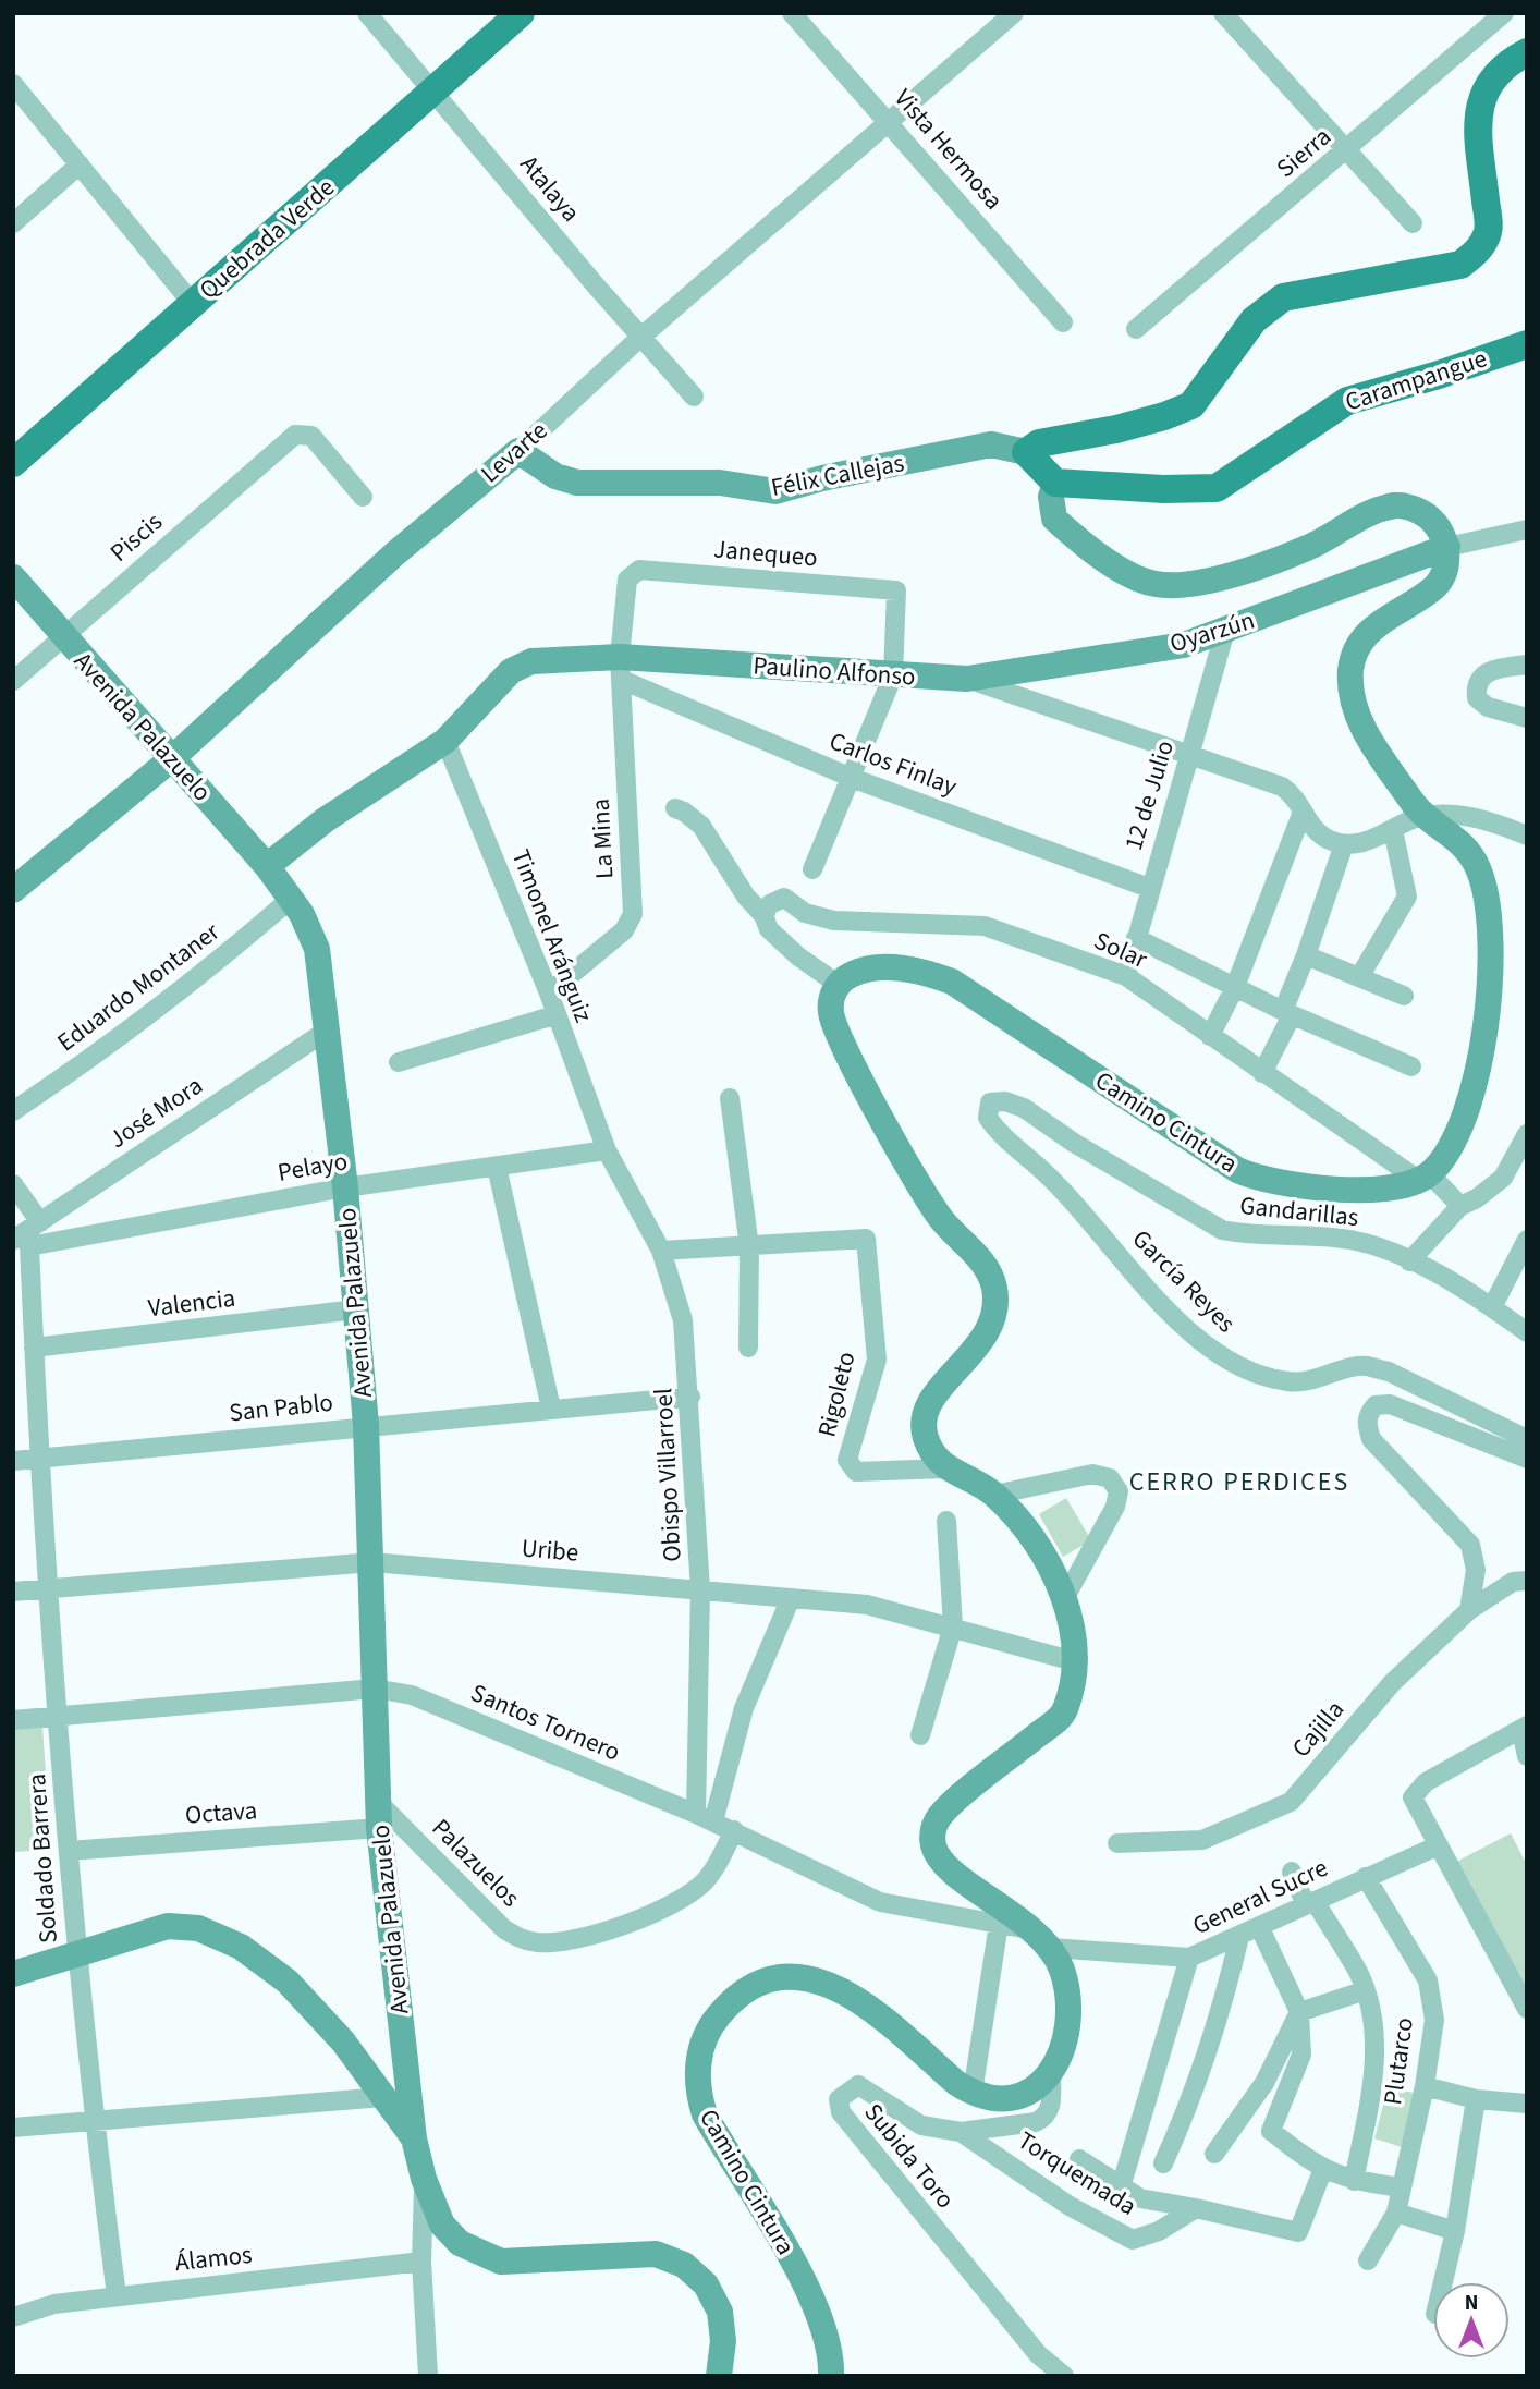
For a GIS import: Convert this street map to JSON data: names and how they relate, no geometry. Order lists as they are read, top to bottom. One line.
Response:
{"streets":{"main road":["Quebrada Verde","Carampangue","Levarte","Félix Callejas","Oyarzún","Paulino Alfonso","Avenida Palazuelo","Camino Cintura"],"street":["Vista Hermosa","Sierra","Atalaya","Piscis","Janequeo","Carlos Finlay","12 de Julio","La Mina","Timonel Aránguiz","Solar","Eduardo Montaner","José Mora","Pelayo","Gandarillas","García Reyes","Valencia","Rigoleto","San Pablo","Obispo Villarroel","Uribe","Santos Tornero","Cajilla","Octava","Soldado Barrera","Palazuelos","General Sucre","Plutarco","Subida Toro","Torquemada","Álamos"]},"crossings":[["Vista Hermosa","Levarte"],["Atalaya","Quebrada Verde"],["Atalaya","Levarte"],["Levarte","Félix Callejas"],["Levarte","Avenida Palazuelo"],["Piscis","Avenida Palazuelo"],["Janequeo","Paulino Alfonso"],["Janequeo","Carlos Finlay"],["Janequeo","La Mina"],["Oyarzún","Paulino Alfonso"],["Oyarzún","12 de Julio"],["Paulino Alfonso","Avenida Palazuelo"],["Paulino Alfonso","Carlos Finlay"],["Paulino Alfonso","12 de Julio"],["Paulino Alfonso","La Mina"],["Paulino Alfonso","Timonel Aránguiz"],["Avenida Palazuelo","Eduardo Montaner"],["Avenida Palazuelo","José Mora"],["Avenida Palazuelo","Pelayo"],["Avenida Palazuelo","Valencia"],["Avenida Palazuelo","San Pablo"],["Avenida Palazuelo","Uribe"],["Avenida Palazuelo","Santos Tornero"],["Avenida Palazuelo","Octava"],["Avenida Palazuelo","Palazuelos"],["Carlos Finlay","12 de Julio"],["Carlos Finlay","La Mina"],["12 de Julio","Solar"],["Timonel Aránguiz","Pelayo"],["Timonel Aránguiz","Obispo Villarroel"],["Solar","Camino Cintura"],["José Mora","Pelayo"],["José Mora","Soldado Barrera"],["Pelayo","Obispo Villarroel"],["Pelayo","Soldado Barrera"],["Gandarillas","García Reyes"],["Valencia","Soldado Barrera"],["San Pablo","Obispo Villarroel"],["San Pablo","Soldado Barrera"],["Obispo Villarroel","Uribe"],["Obispo Villarroel","Santos Tornero"],["Uribe","Soldado Barrera"],["Santos Tornero","Soldado Barrera"],["Santos Tornero","Palazuelos"],["Santos Tornero","General Sucre"],["Octava","Soldado Barrera"],["Octava","Palazuelos"],["Soldado Barrera","Álamos"],["General Sucre","Plutarco"],["Subida Toro","Torquemada"]],"districts":["CERRO PERDICES"],"north":"top"}
